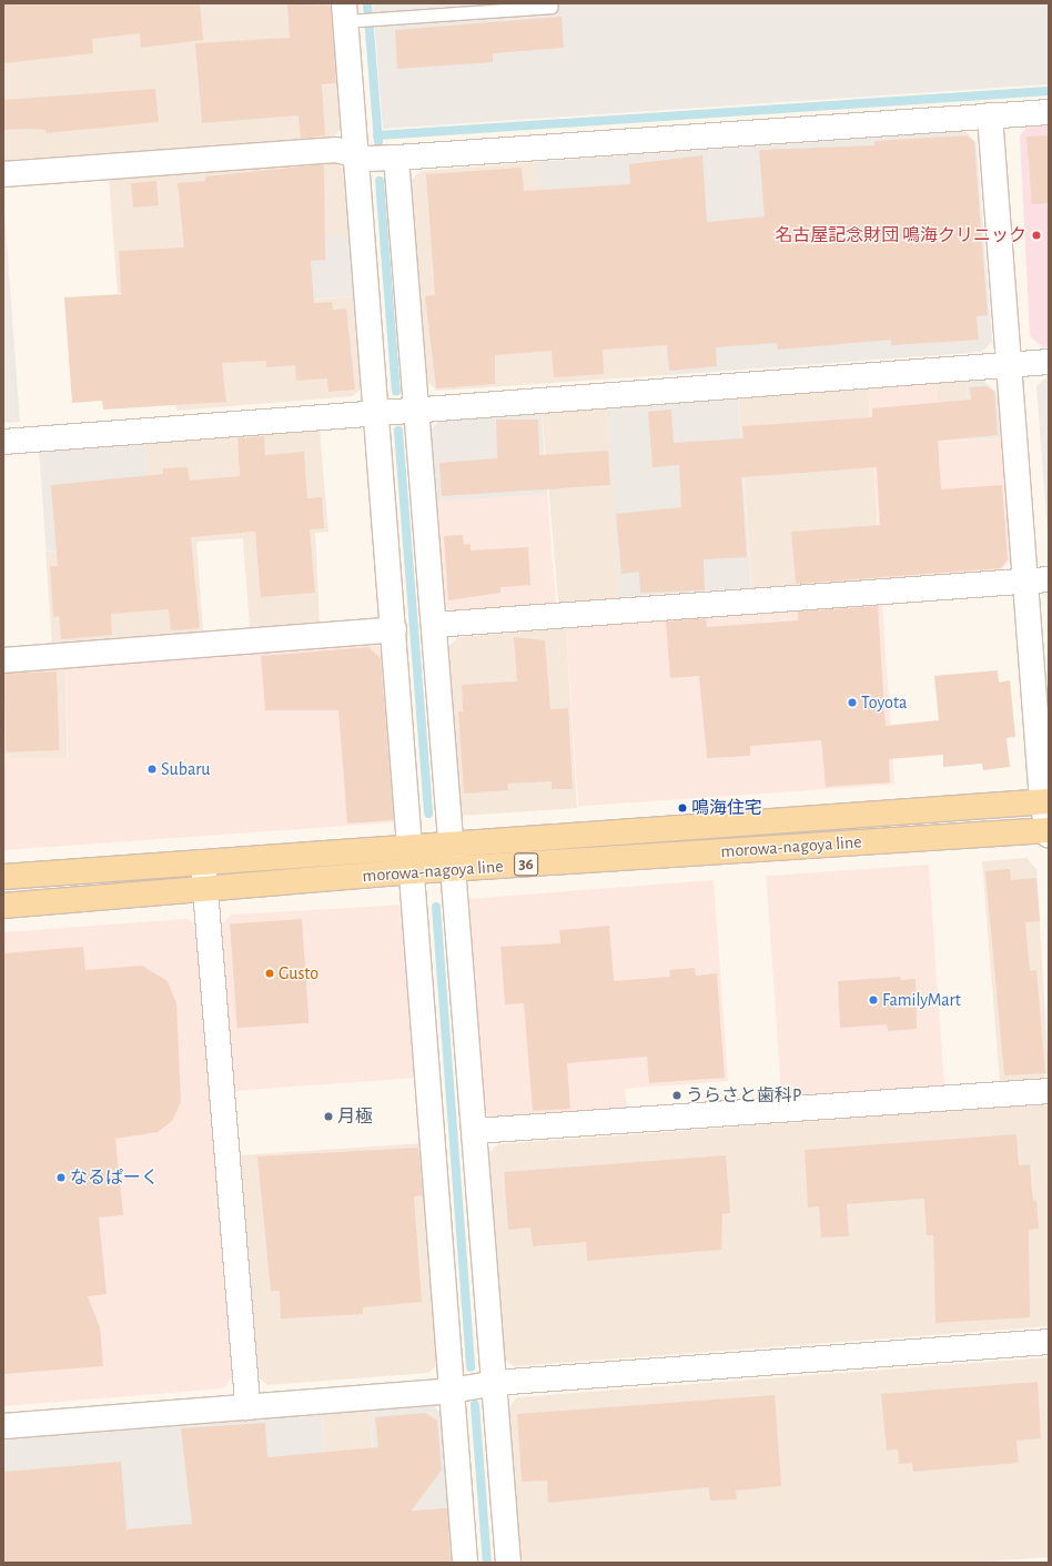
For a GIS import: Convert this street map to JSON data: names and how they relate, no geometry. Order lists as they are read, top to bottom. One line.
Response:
{"streets":{"main road":["morowa-nagoya line","36"]},"places":["名古屋記念財団 鳴海クリニック","Toyota","Subaru","鳴海住宅","Gusto","FamilyMart","うらさと歯科P","月極","なるぱーく"]}
